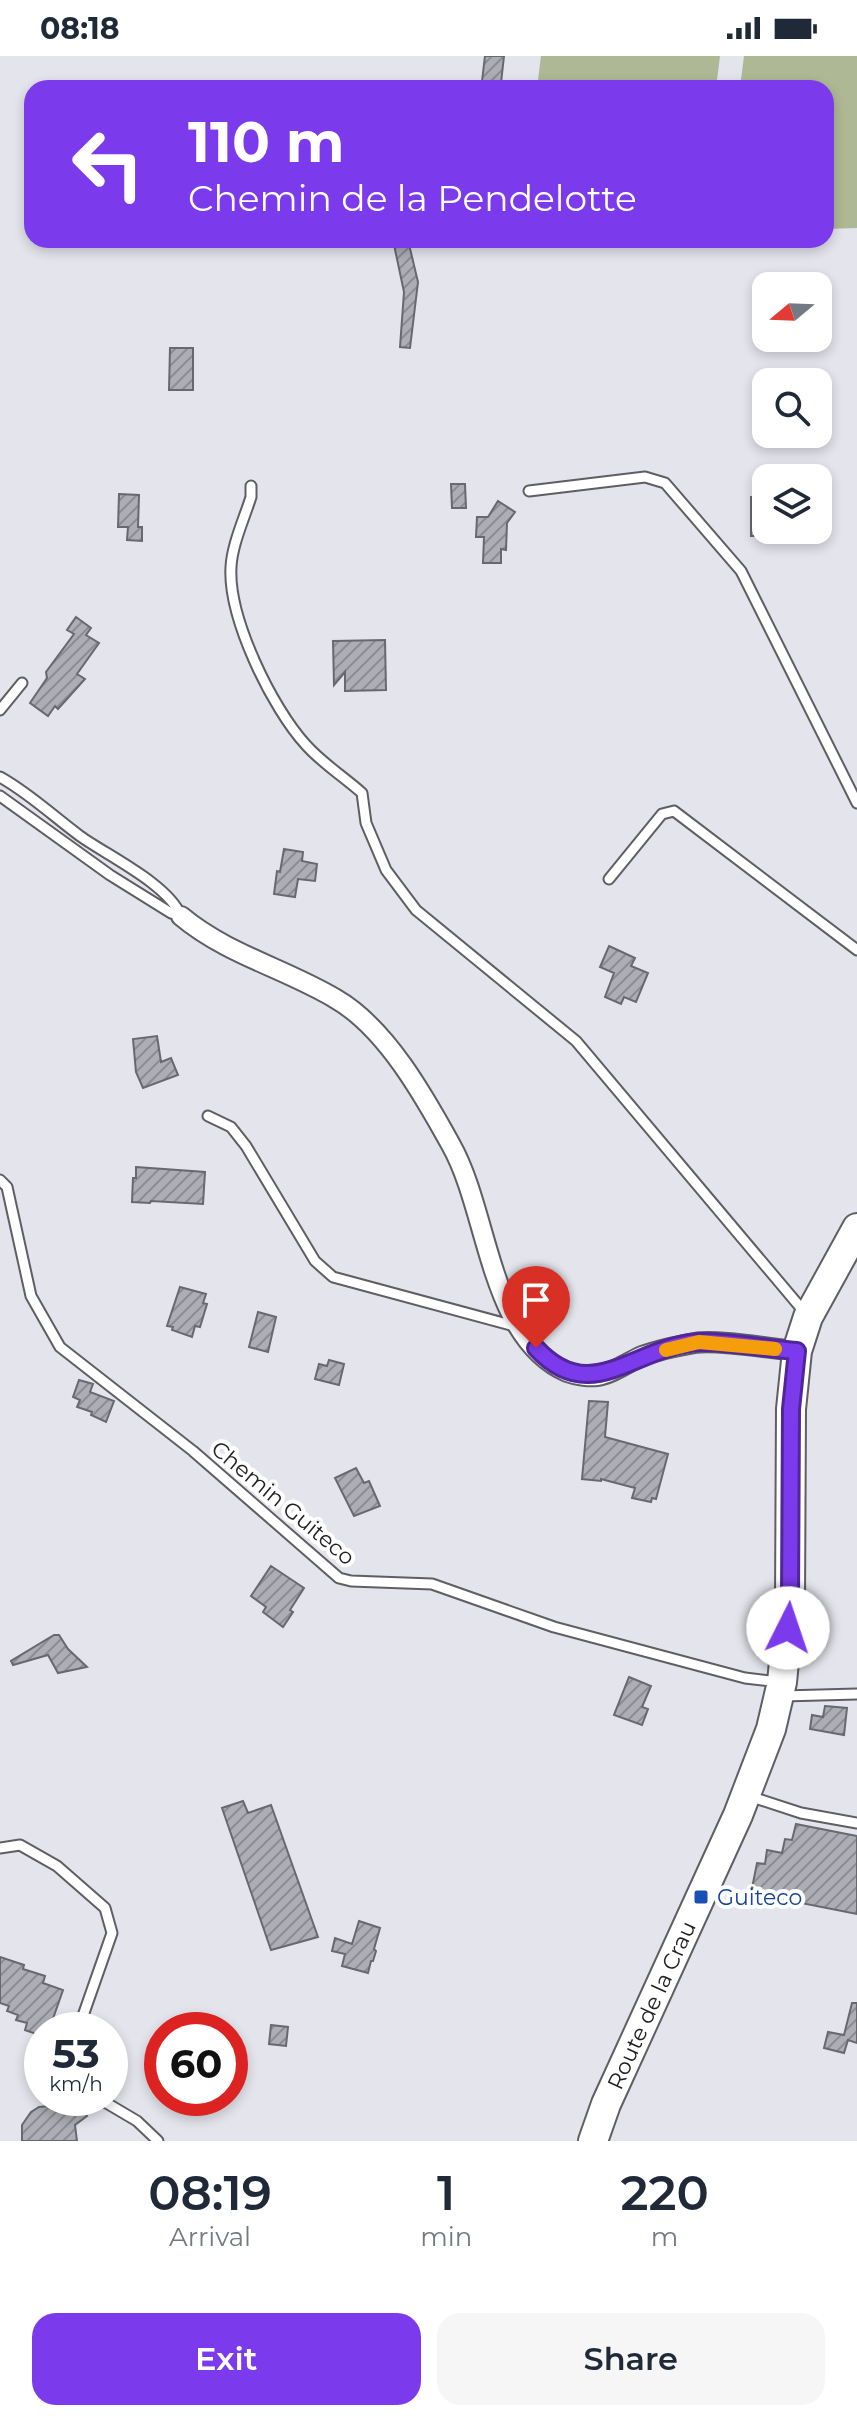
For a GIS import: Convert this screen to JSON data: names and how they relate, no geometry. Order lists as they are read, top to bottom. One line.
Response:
{"streets":{"main road":["Route de la Crau"],"lane":["Chemin Guiteco"]},"crossings":[["Chemin Guiteco","Route de la Crau"]],"places":{"transit":["Guiteco"]},"north":"left","page":{"status":"08:18","turn":["110 m","Chemin de la Pendelotte"],"speed":"53 km/h","limit":"60","eta":["08:19","Arrival","1","min","220","m"],"buttons":["Exit","Share"]}}
